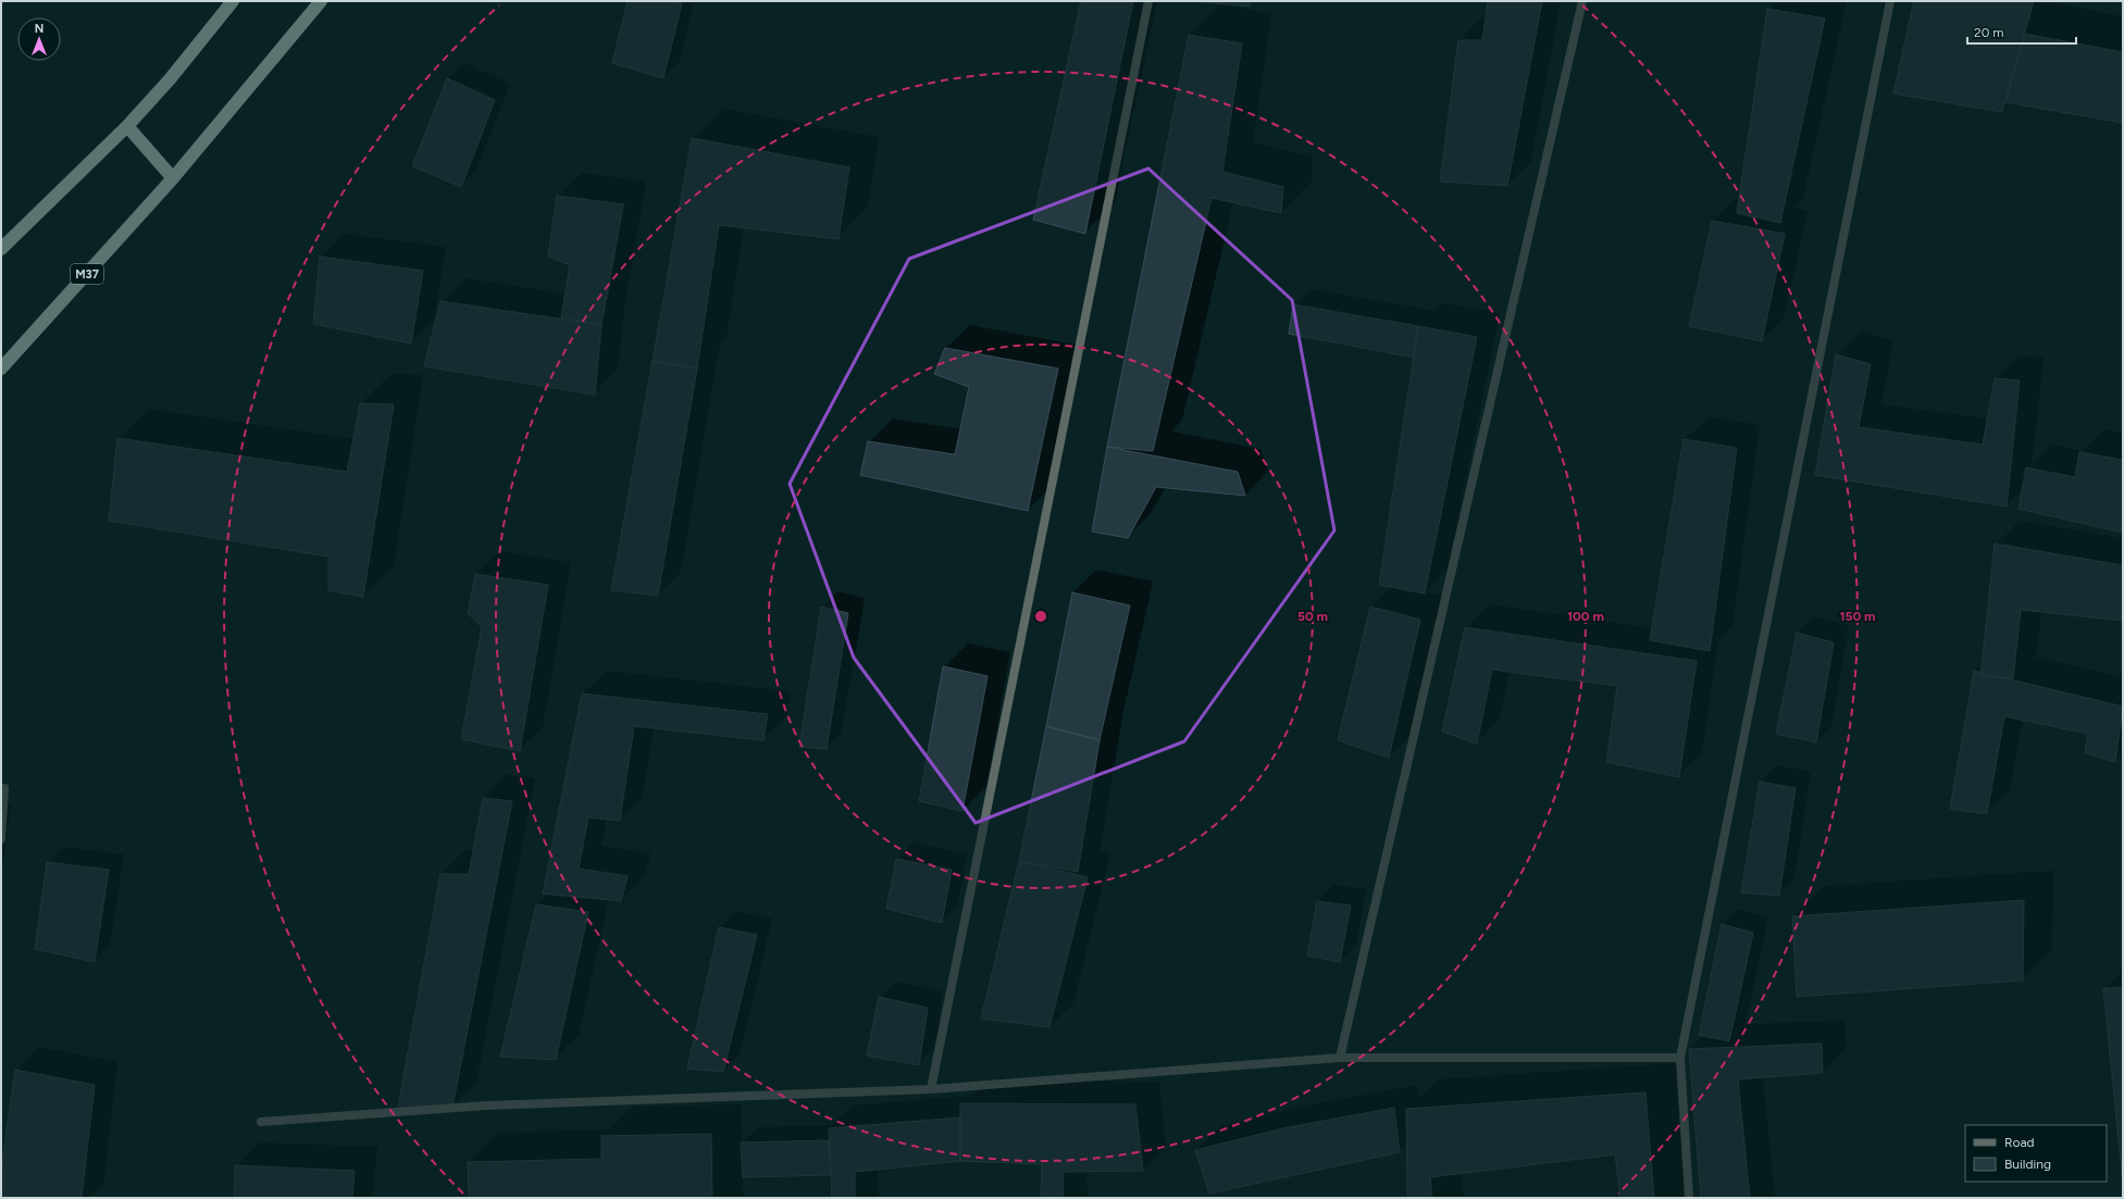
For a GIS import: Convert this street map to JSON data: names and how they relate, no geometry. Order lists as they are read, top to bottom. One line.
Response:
{"streets":{"highway":["M37"]},"legend":["Road","Building"],"scale_bar":"20 m","north":"top","rings":["50 m","100 m","150 m"]}
